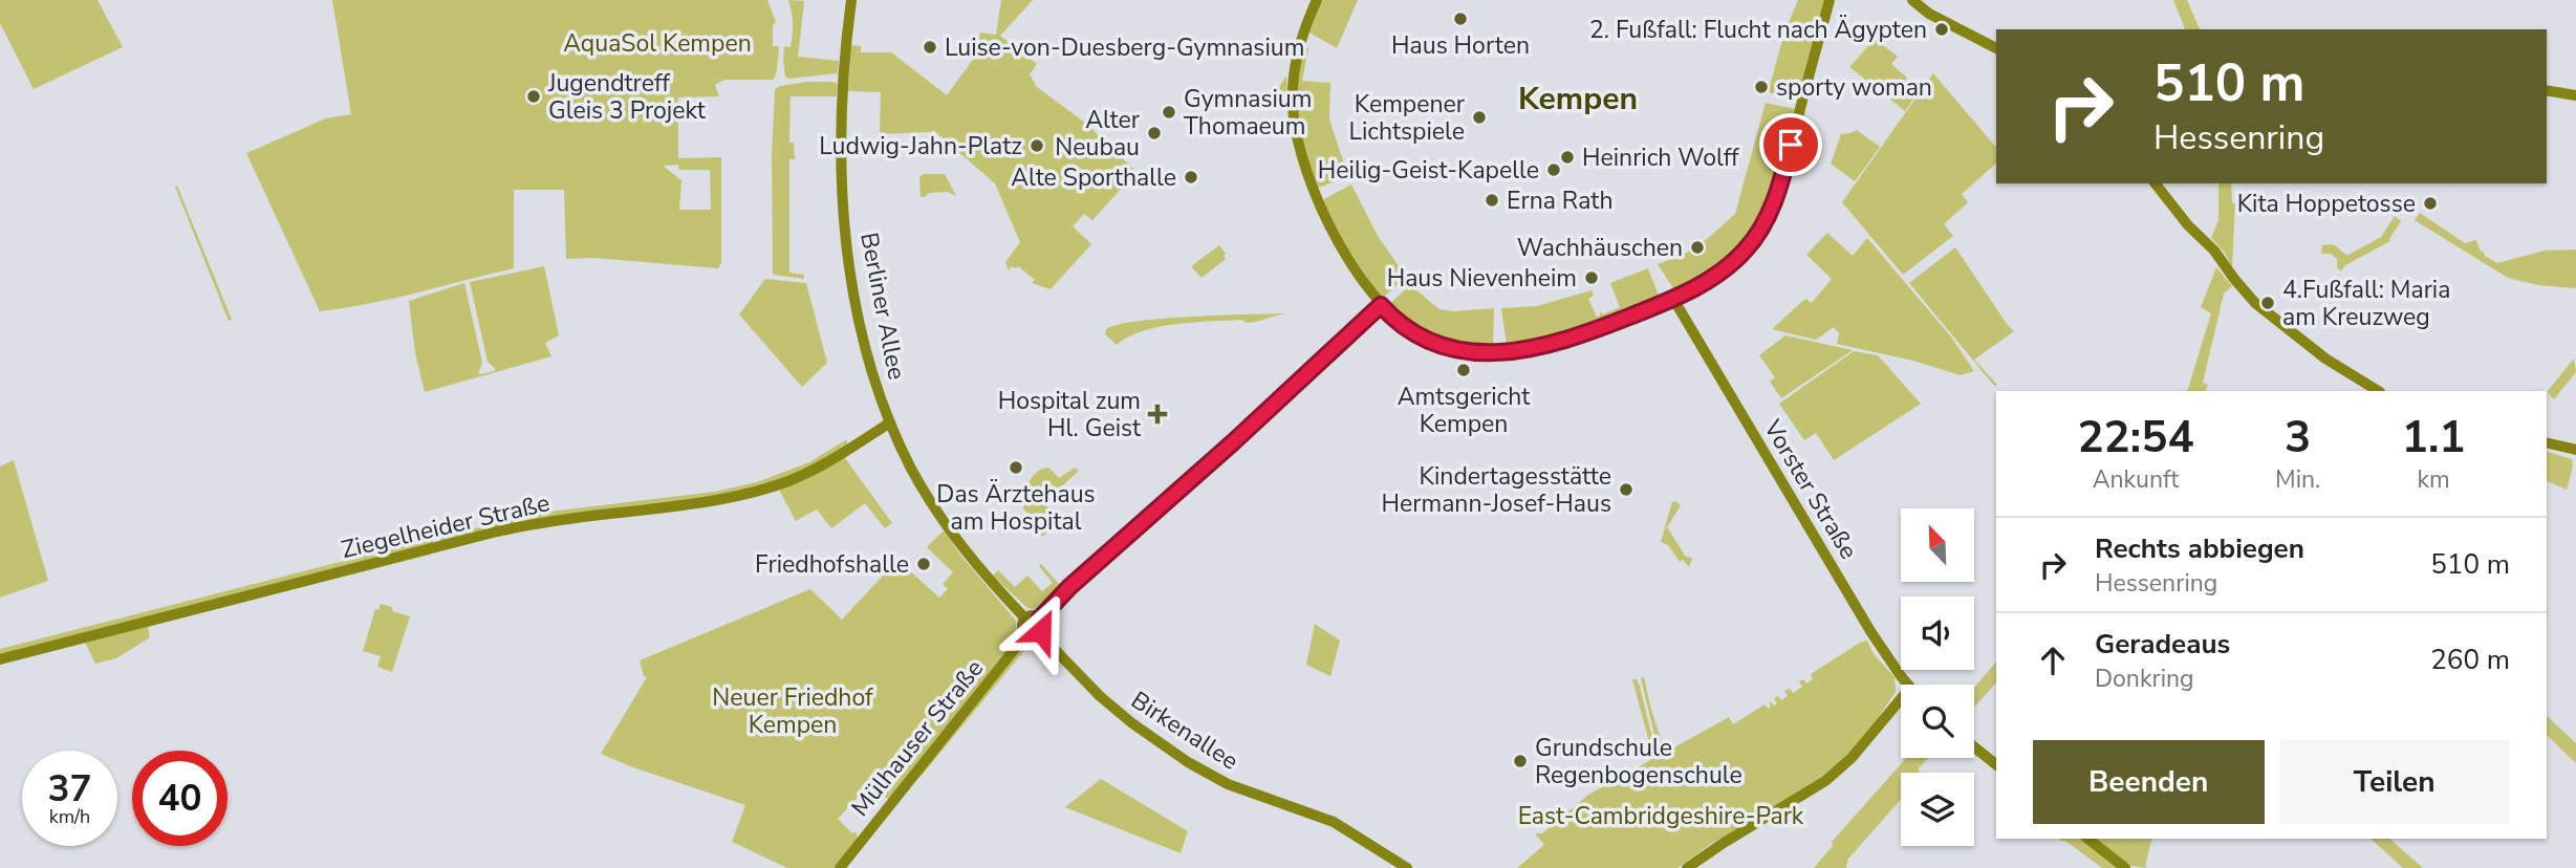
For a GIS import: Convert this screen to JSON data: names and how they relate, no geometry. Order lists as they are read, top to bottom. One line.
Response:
{"streets":{"street":["Berliner Allee","Vorster Straße","Ziegelheider Straße","Birkenallee","Mülhauser Straße"]},"crossings":[["Berliner Allee","Ziegelheider Straße"],["Berliner Allee","Birkenallee"],["Berliner Allee","Mülhauser Straße"],["Birkenallee","Mülhauser Straße"]],"districts":["Kempen"],"parks":["AquaSol Kempen","Neuer Friedhof Kempen","East-Cambridgeshire-Park"],"places":{"other":["Haus Horten","2. Fußfall: Flucht nach Ägypten","Luise-von-Duesberg-Gymnasium","sporty woman","Jugendtreff Gleis 3 Projekt","Gymnasium Thomaeum","Kempener Lichtspiele","Alter Neubau","Ludwig-Jahn-Platz","Heinrich Wolff","Heilig-Geist-Kapelle","Alte Sporthalle","Erna Rath","Kita Hoppetosse","Wachhäuschen","Haus Nievenheim","4.Fußfall: Maria am Kreuzweg","Amtsgericht Kempen","Das Ärztehaus am Hospital","Kindertagesstätte Hermann-Josef-Haus","Friedhofshalle","Grundschule Regenbogenschule"],"health":["Hospital zum Hl. Geist"]},"north":"top left","page":{"turn":["510 m","Hessenring"],"eta":["22:54","Ankunft","3","Min.","1.1","km"],"list":[{"name":"Rechts abbiegen","note":"Hessenring","value":"510 m"},{"name":"Geradeaus","note":"Donkring","value":"260 m"}],"buttons":["Beenden","Teilen"],"speed":"37 km/h","limit":"40"}}
